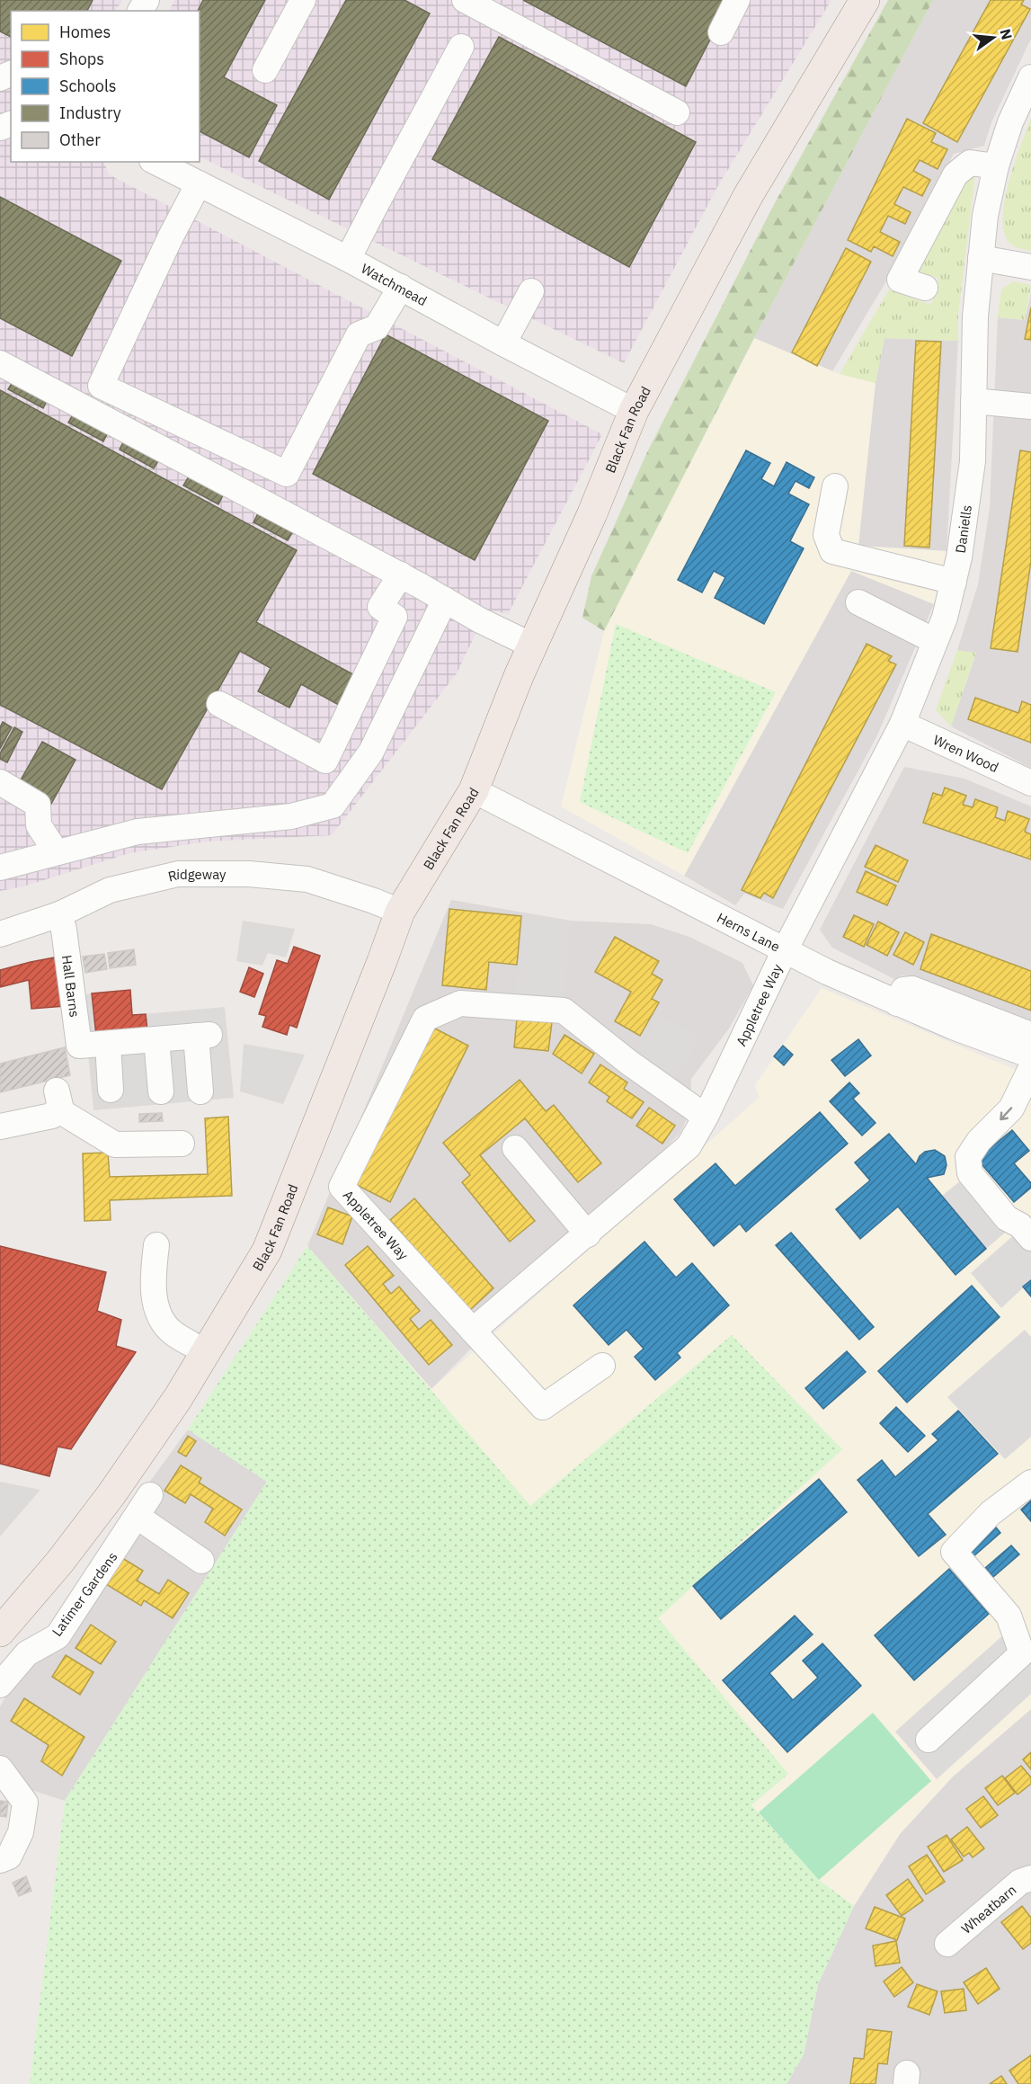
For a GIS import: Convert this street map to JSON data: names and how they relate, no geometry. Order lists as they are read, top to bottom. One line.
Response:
{"streets":{"main road":["Black Fan Road"],"street":["Watchmead","Daniells","Wren Wood","Ridgeway","Herns Lane","Hall Barns","Appletree Way","Latimer Gardens","Wheatbarn"]},"crossings":[["Watchmead","Black Fan Road"],["Black Fan Road","Ridgeway"],["Black Fan Road","Herns Lane"],["Daniells","Wren Wood"],["Daniells","Herns Lane"],["Daniells","Appletree Way"],["Ridgeway","Hall Barns"],["Herns Lane","Appletree Way"]],"legend":["Homes","Shops","Schools","Industry","Other"],"north":"right"}
